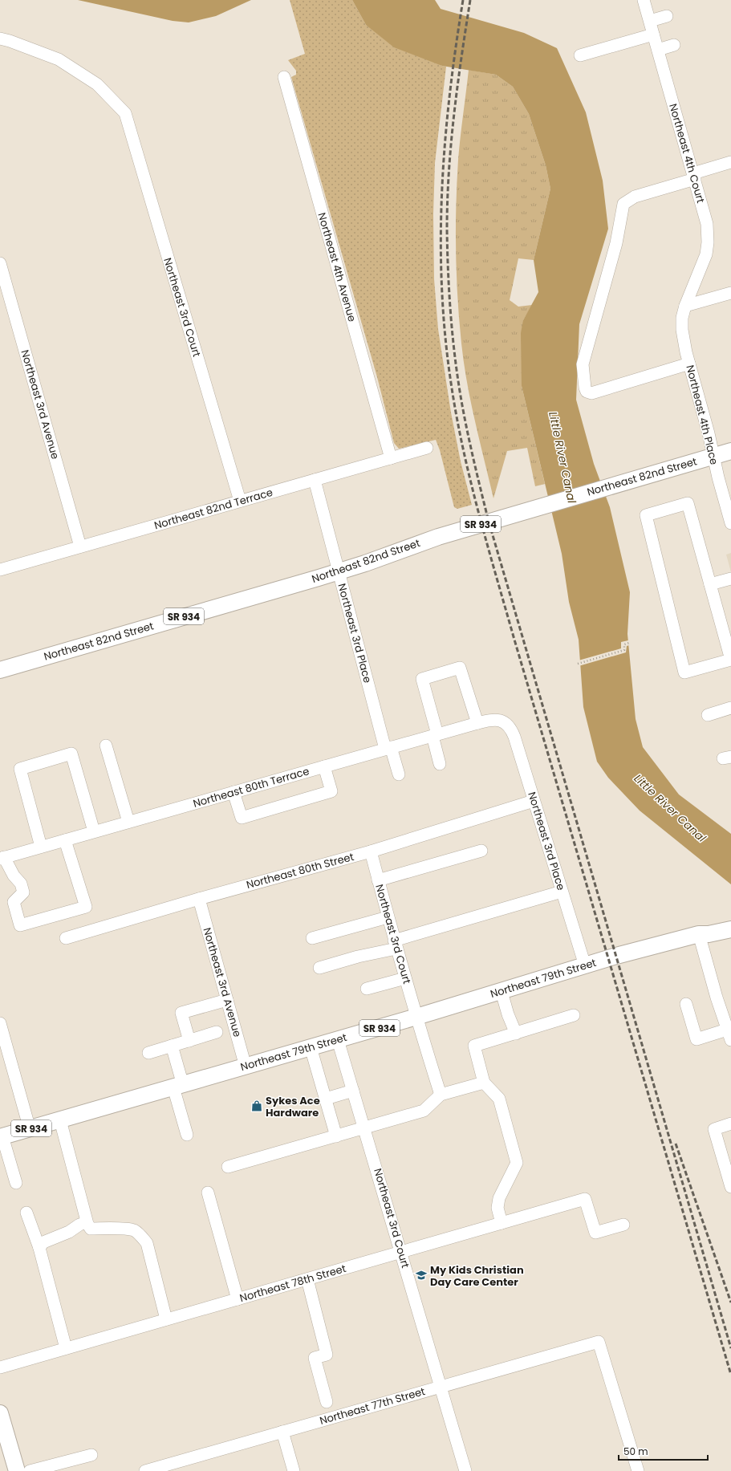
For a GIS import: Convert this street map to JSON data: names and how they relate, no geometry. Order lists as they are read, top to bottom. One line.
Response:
{"streets":{"main road":["Northeast 82nd Street","SR 934","Northeast 79th Street"],"street":["Northeast 4th Court","Northeast 4th Avenue","Northeast 3rd Court","Northeast 3rd Avenue","Northeast 4th Place","Northeast 82nd Terrace","Northeast 3rd Place","Northeast 80th Terrace","Northeast 80th Street","Northeast 78th Street","Northeast 77th Street"]},"crossings":[["Northeast 4th Court","Northeast 4th Place"],["Northeast 4th Avenue","Northeast 82nd Terrace"],["Northeast 3rd Court","Northeast 82nd Terrace"],["Northeast 3rd Court","Northeast 80th Street"],["Northeast 3rd Court","Northeast 79th Street"],["Northeast 3rd Court","Northeast 78th Street"],["Northeast 3rd Court","Northeast 77th Street"],["Northeast 3rd Avenue","Northeast 82nd Terrace"],["Northeast 3rd Avenue","Northeast 80th Street"],["Northeast 3rd Avenue","Northeast 79th Street"],["Northeast 4th Place","Northeast 82nd Street"],["Northeast 82nd Street","Northeast 3rd Place"],["Northeast 82nd Terrace","Northeast 3rd Place"],["Northeast 3rd Place","Northeast 80th Terrace"],["Northeast 3rd Place","Northeast 80th Street"],["Northeast 3rd Place","Northeast 79th Street"]],"water":["Little River Canal"],"places":{"shop":["Sykes Ace Hardware"],"school or university":["My Kids Christian Day Care Center"]},"scale_bar":"50 m"}
